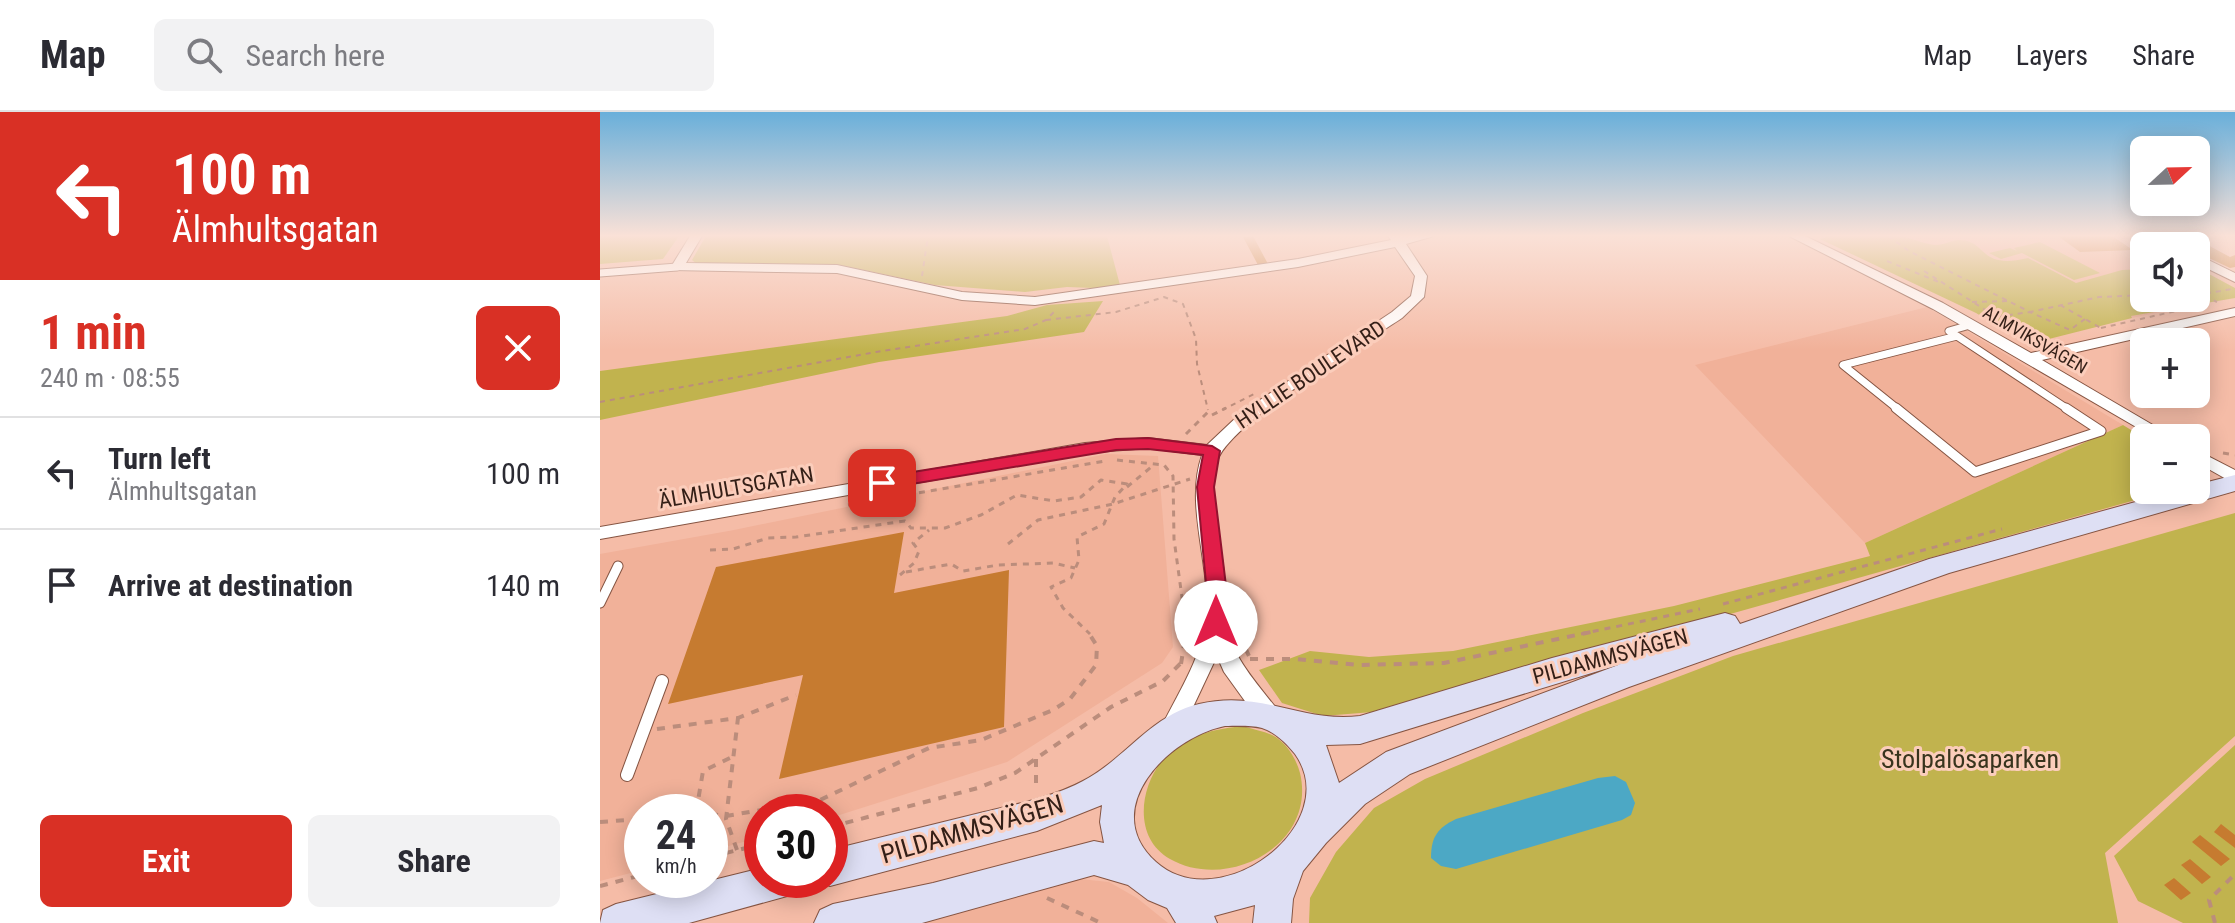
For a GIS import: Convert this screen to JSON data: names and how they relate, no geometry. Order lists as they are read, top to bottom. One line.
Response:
{"streets":{"main road":["PILDAMMSVÄGEN"],"street":["ALMVIKSVÄGEN","HYLLIE BOULEVARD","ÄLMHULTSGATAN"]},"crossings":[["HYLLIE BOULEVARD","ÄLMHULTSGATAN"]],"parks":["Stolpalösaparken"],"north":"right","page":{"header":"Map","search":"Search here","nav":["Map","Layers","Share"],"turn":["100 m","Älmhultsgatan"],"map_buttons":["+","−"],"heading":["1 min","240 m · 08:55"],"list":[{"name":"Turn left","note":"Älmhultsgatan","value":"100 m"},{"name":"Arrive at destination","value":"140 m"}],"speed":"24 km/h","limit":"30","buttons":["Exit","Share"]}}
